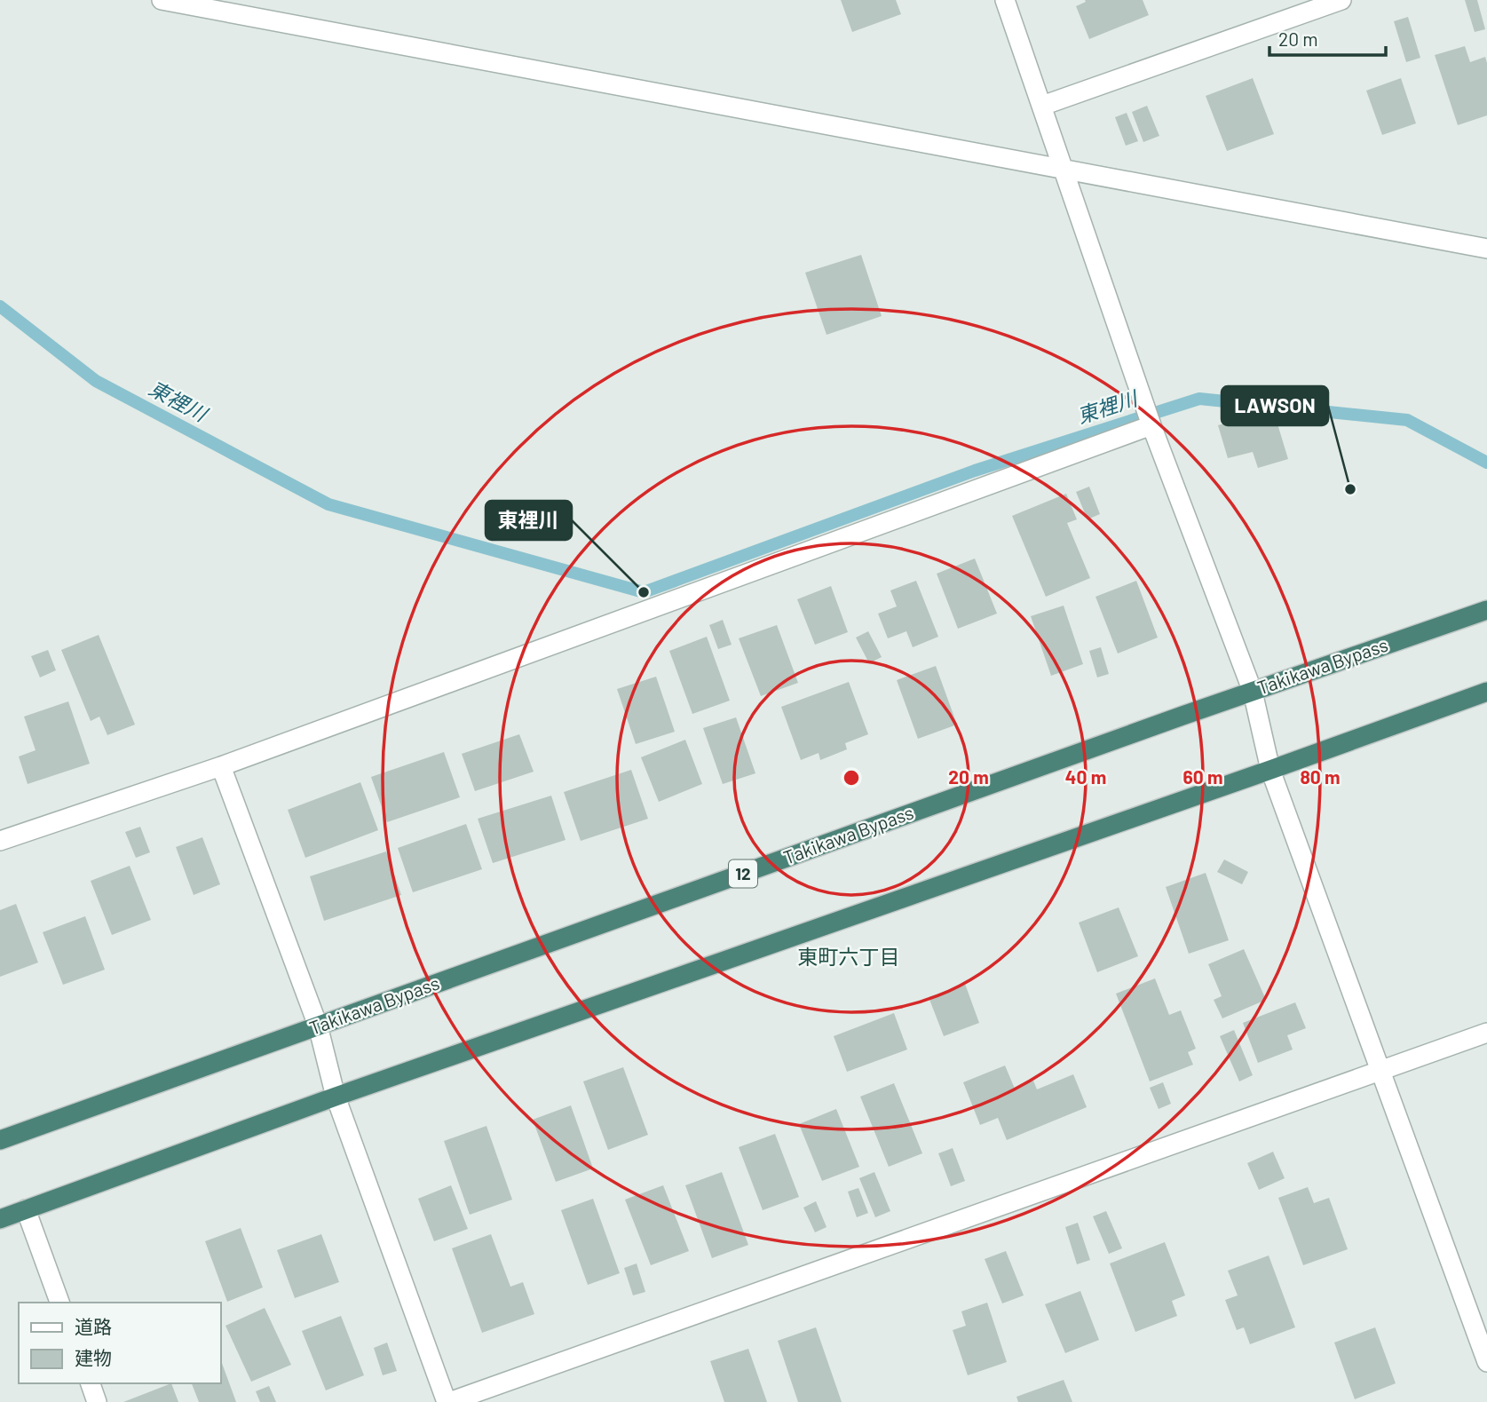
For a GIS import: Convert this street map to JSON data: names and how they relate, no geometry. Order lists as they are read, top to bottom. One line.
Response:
{"streets":{"highway":["Takikawa Bypass","12"]},"districts":["東町六丁目"],"water":["東裡川"],"places":["LAWSON","東裡川"],"legend":["道路","建物"],"scale_bar":"20 m","rings":["20 m","40 m","60 m","80 m"]}
